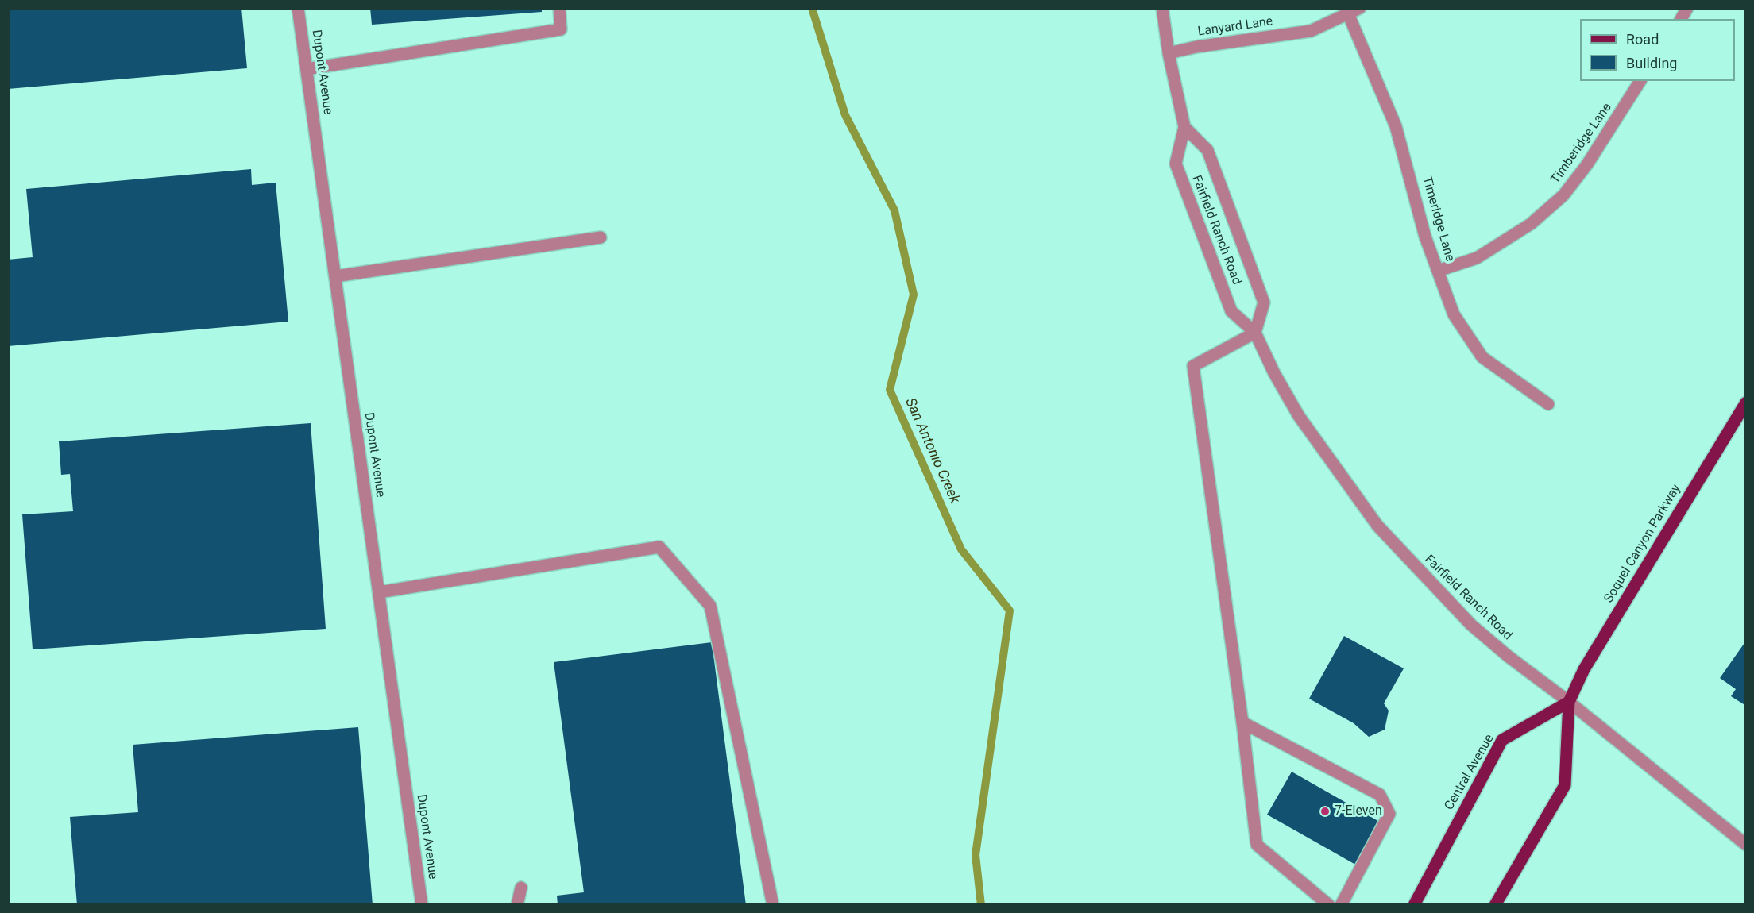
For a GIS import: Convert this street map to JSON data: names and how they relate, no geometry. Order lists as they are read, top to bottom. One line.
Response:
{"streets":{"main road":["Soquel Canyon Parkway","Central Avenue"],"street":["Lanyard Lane","Dupont Avenue","Timberidge Lane","Timeridge Lane","Fairfield Ranch Road"]},"crossings":[["Lanyard Lane","Timeridge Lane"],["Lanyard Lane","Fairfield Ranch Road"],["Timberidge Lane","Timeridge Lane"],["Fairfield Ranch Road","Soquel Canyon Parkway"],["Fairfield Ranch Road","Central Avenue"],["Soquel Canyon Parkway","Central Avenue"]],"water":["San Antonio Creek"],"places":["7-Eleven"],"legend":["Road","Building"]}
